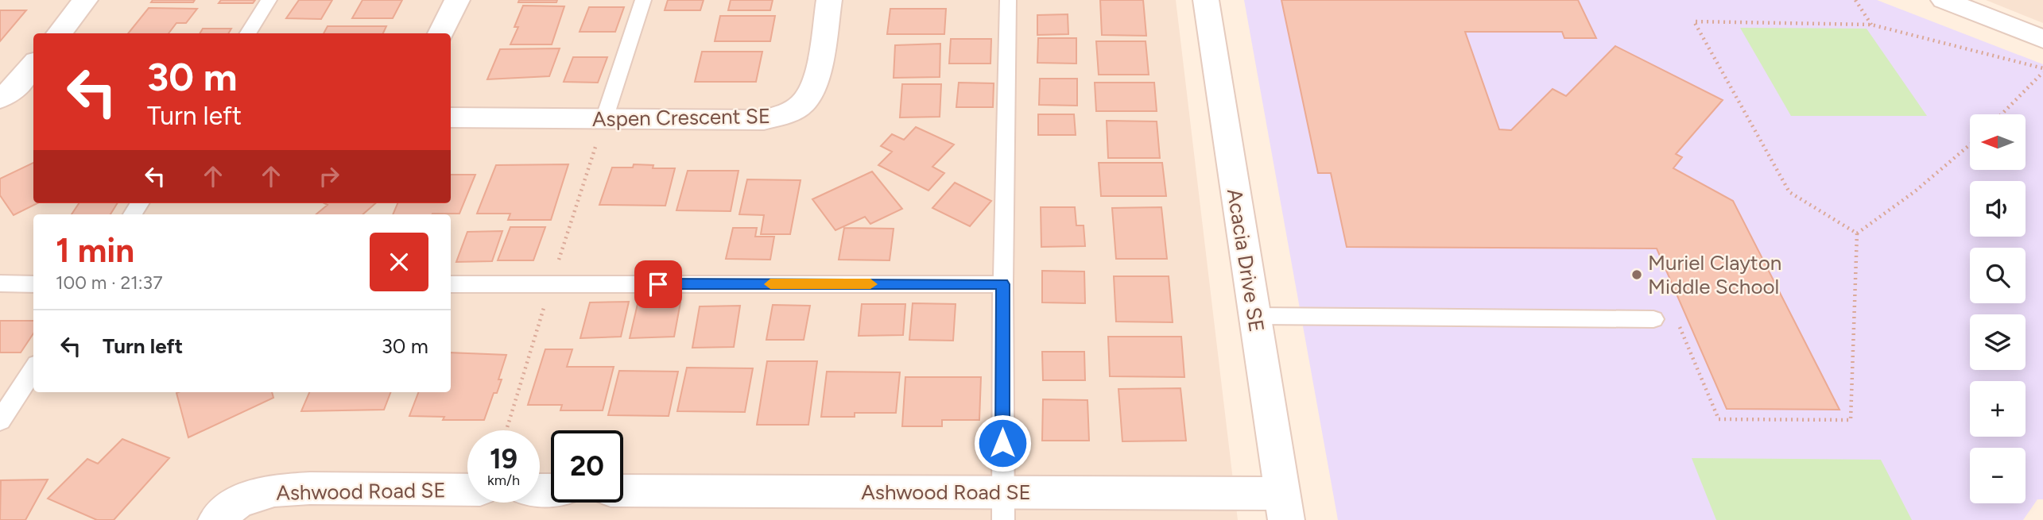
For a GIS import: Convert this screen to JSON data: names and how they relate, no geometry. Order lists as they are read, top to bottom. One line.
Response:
{"streets":{"street":["Aspen Crescent SE","Acacia Drive SE","Ashwood Road SE"]},"crossings":[["Acacia Drive SE","Ashwood Road SE"]],"places":["Muriel Clayton Middle School"],"north":"left","page":{"turn":["30 m","Turn left"],"map_buttons":["+","−"],"heading":["1 min","100 m · 21:37"],"list":[{"name":"Turn left","value":"30 m"}],"speed":"19 km/h","limit":"20"}}
